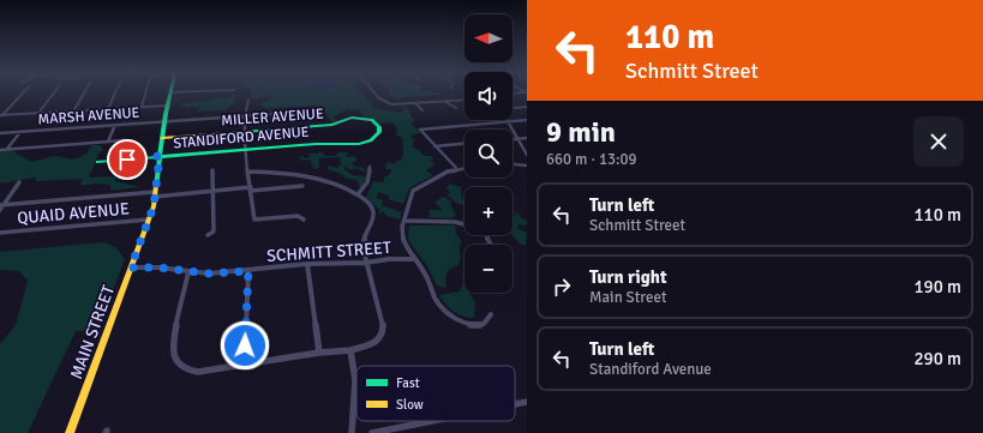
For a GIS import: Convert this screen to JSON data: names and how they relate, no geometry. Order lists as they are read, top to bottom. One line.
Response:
{"streets":{"street":["MARSH AVENUE","MILLER AVENUE","STANDIFORD AVENUE","QUAID AVENUE","SCHMITT STREET","MAIN STREET"]},"crossings":[["MARSH AVENUE","MAIN STREET"],["MILLER AVENUE","STANDIFORD AVENUE"],["MILLER AVENUE","MAIN STREET"],["STANDIFORD AVENUE","MAIN STREET"],["QUAID AVENUE","MAIN STREET"],["SCHMITT STREET","MAIN STREET"]],"legend":["Fast","Slow"],"north":"left","page":{"turn":["110 m","Schmitt Street"],"map_buttons":["+","−"],"heading":["9 min","660 m · 13:09"],"list":[{"name":"Turn left","note":"Schmitt Street","value":"110 m"},{"name":"Turn right","note":"Main Street","value":"190 m"},{"name":"Turn left","note":"Standiford Avenue","value":"290 m"}]}}
